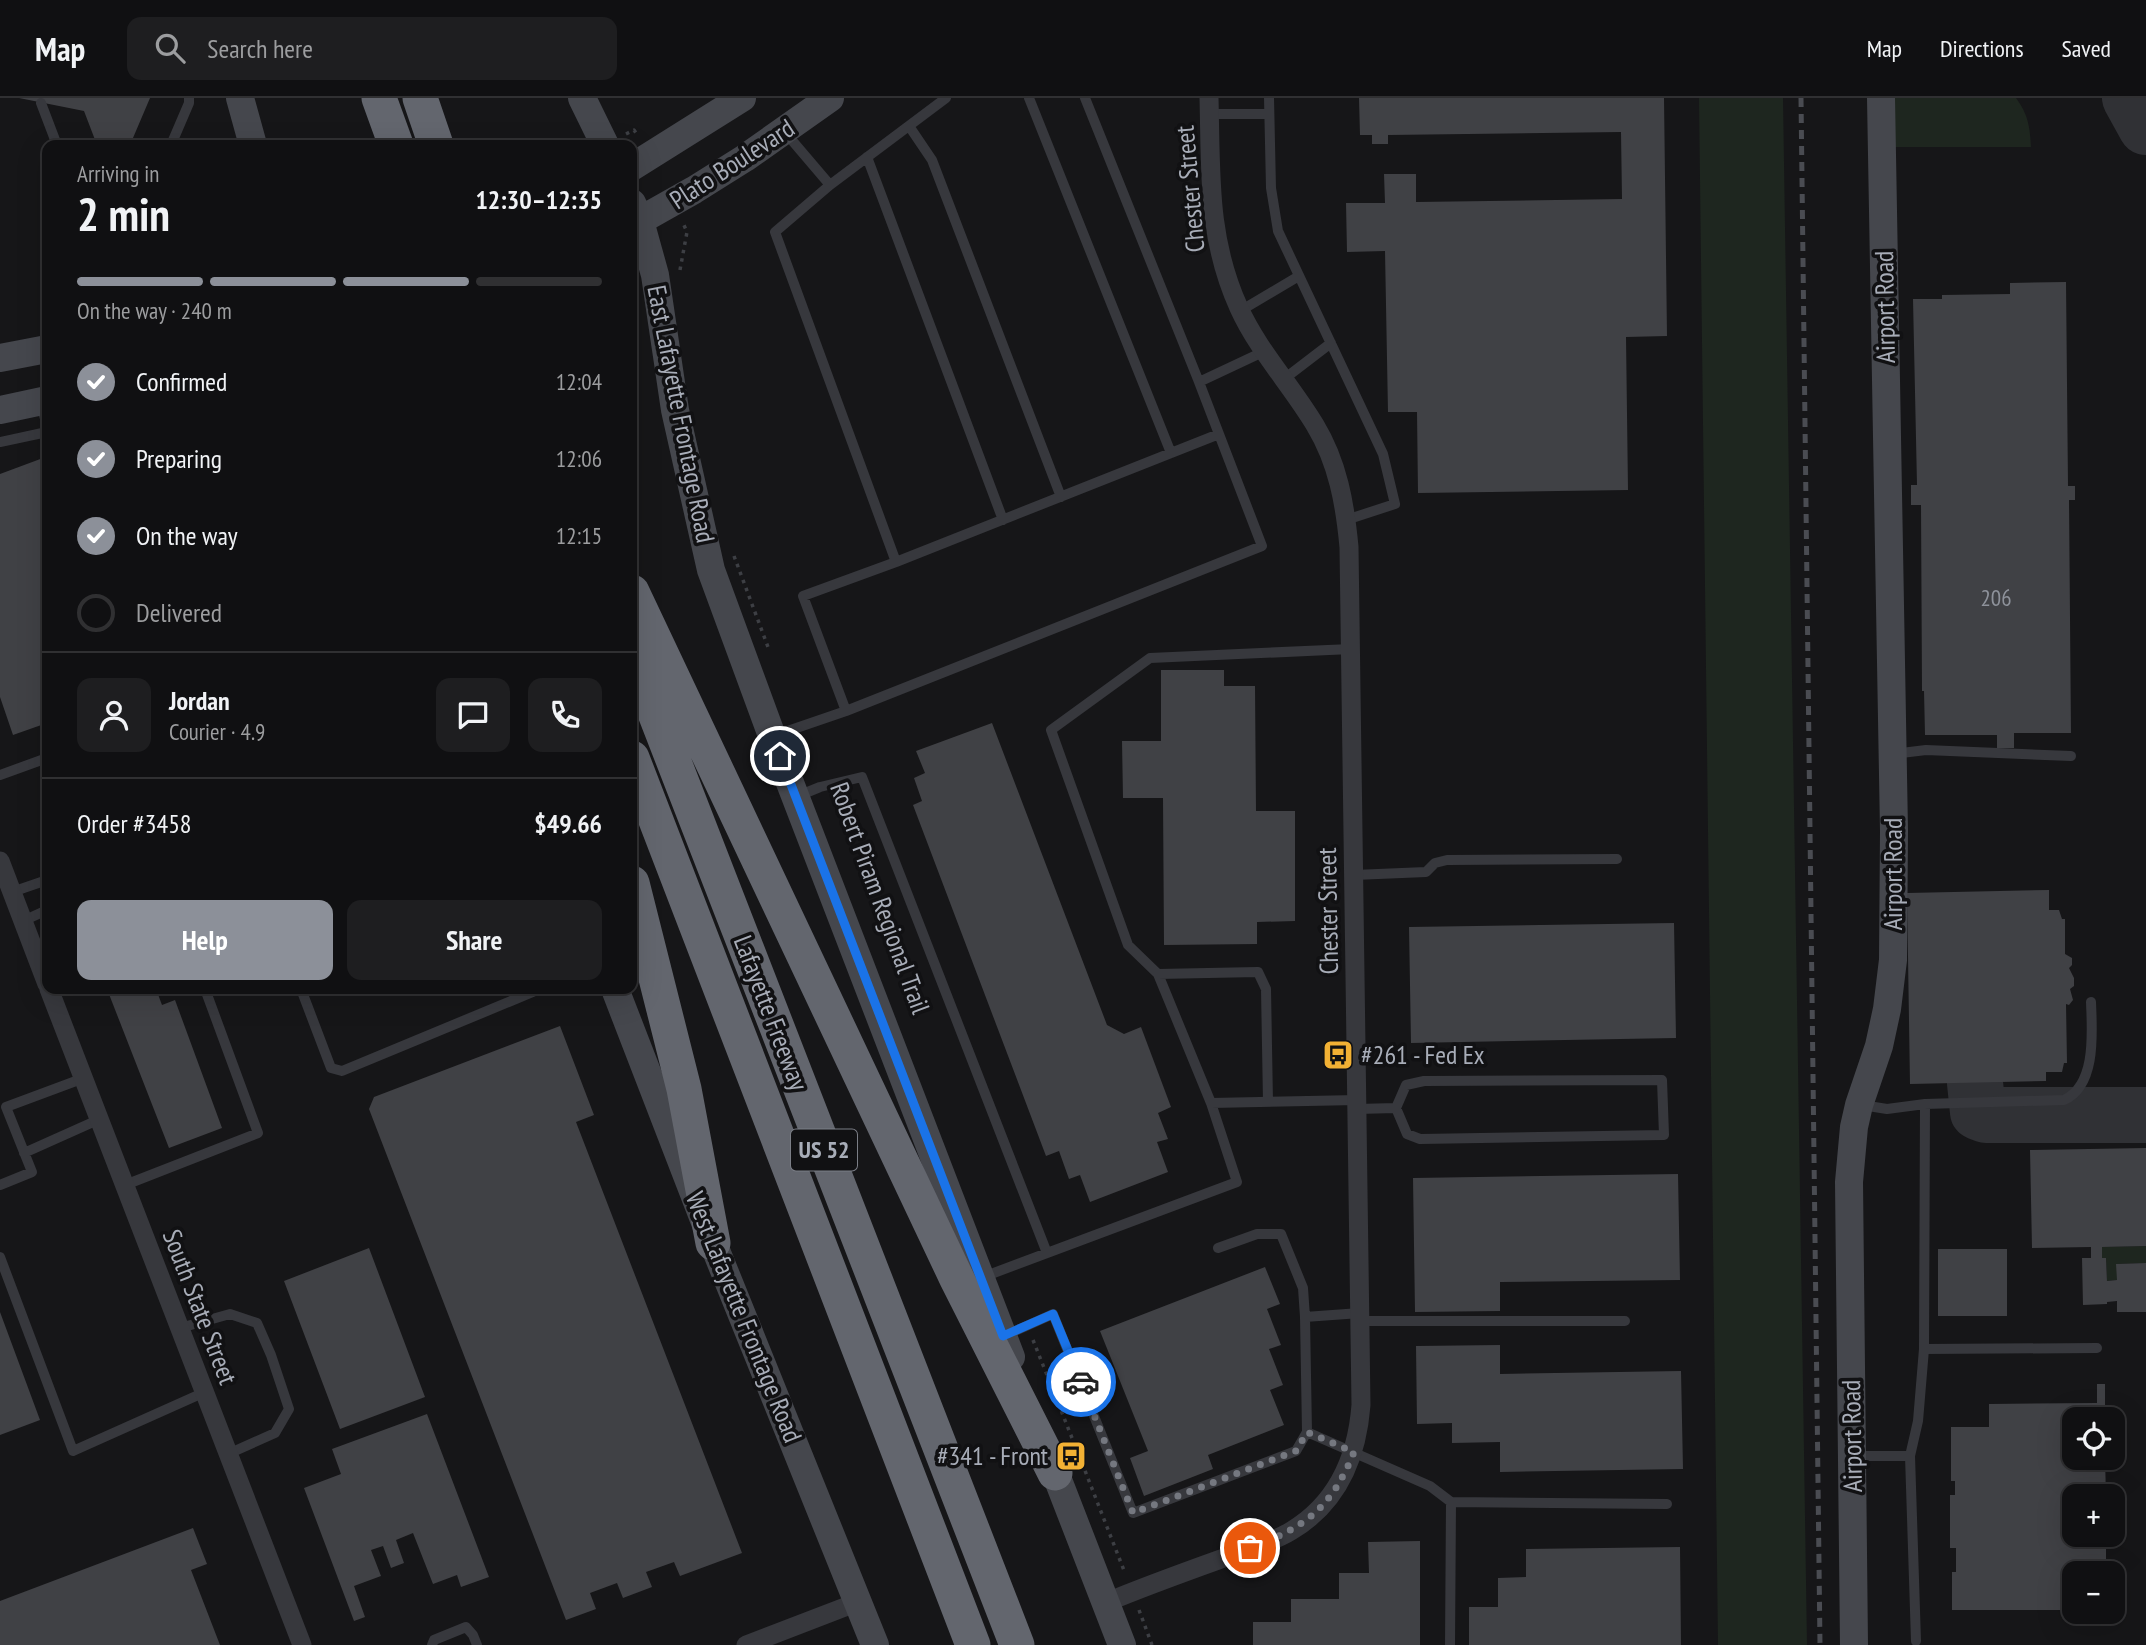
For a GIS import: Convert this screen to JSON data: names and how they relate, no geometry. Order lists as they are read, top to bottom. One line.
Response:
{"streets":{"highway":["Lafayette Freeway","US 52"],"main road":["Plato Boulevard","Airport Road","East Lafayette Frontage Road","West Lafayette Frontage Road"],"street":["Chester Street","South State Street"]},"crossings":[["Chester Street","East Lafayette Frontage Road"]],"places":{"bus stop":["#261 - Fed Ex","#341 - Front"]},"house_numbers":["206"],"page":{"header":"Map","search":"Search here","nav":["Map","Directions","Saved"],"heading":["2 min","Arriving in","12:30–12:35"],"panel":["Jordan","Courier · 4.9","Order #3458","$49.66"],"bar":"On the way · 240 m","list":[["Confirmed","12:04"],["Preparing","12:06"],["On the way","12:15"],"Delivered"],"buttons":["Help","Share"],"map_buttons":["+","−"]}}
